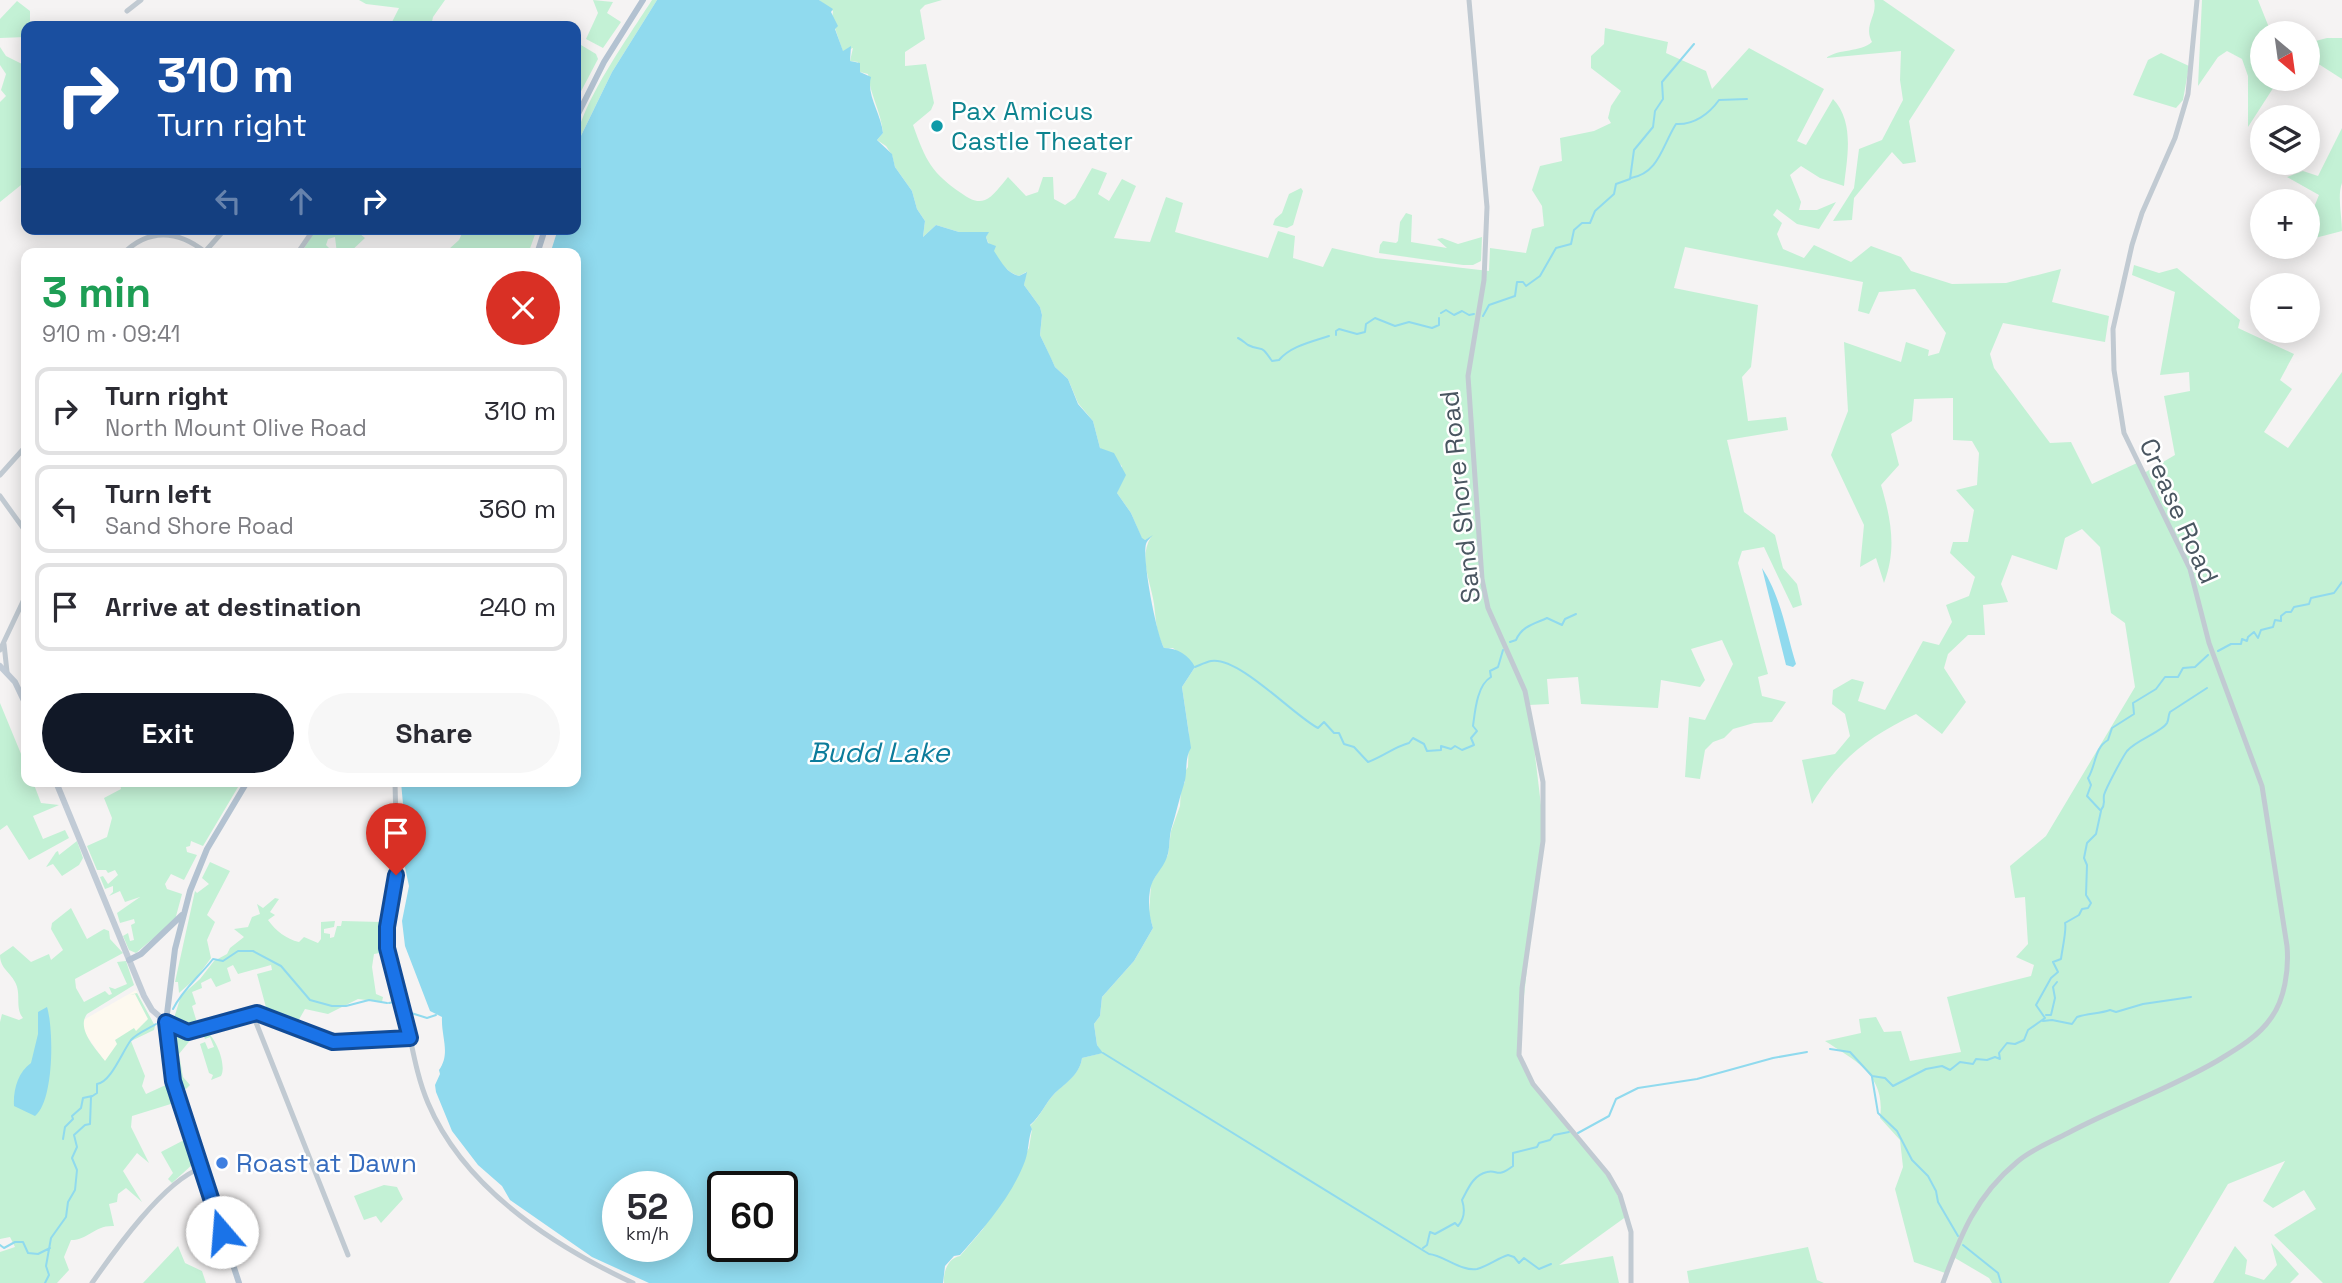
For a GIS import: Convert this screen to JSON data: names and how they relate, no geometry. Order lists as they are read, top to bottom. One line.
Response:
{"streets":{"street":["Sand Shore Road","Crease Road"]},"water":["Budd Lake"],"places":["Pax Amicus Castle Theater","Roast at Dawn"],"north":"bottom right","page":{"map_buttons":["+","−"],"turn":["310 m","Turn right"],"heading":["3 min","910 m · 09:41"],"list":[{"name":"Turn right","note":"North Mount Olive Road","value":"310 m"},{"name":"Turn left","note":"Sand Shore Road","value":"360 m"},{"name":"Arrive at destination","value":"240 m"}],"buttons":["Exit","Share"],"speed":"52 km/h","limit":"60"}}
